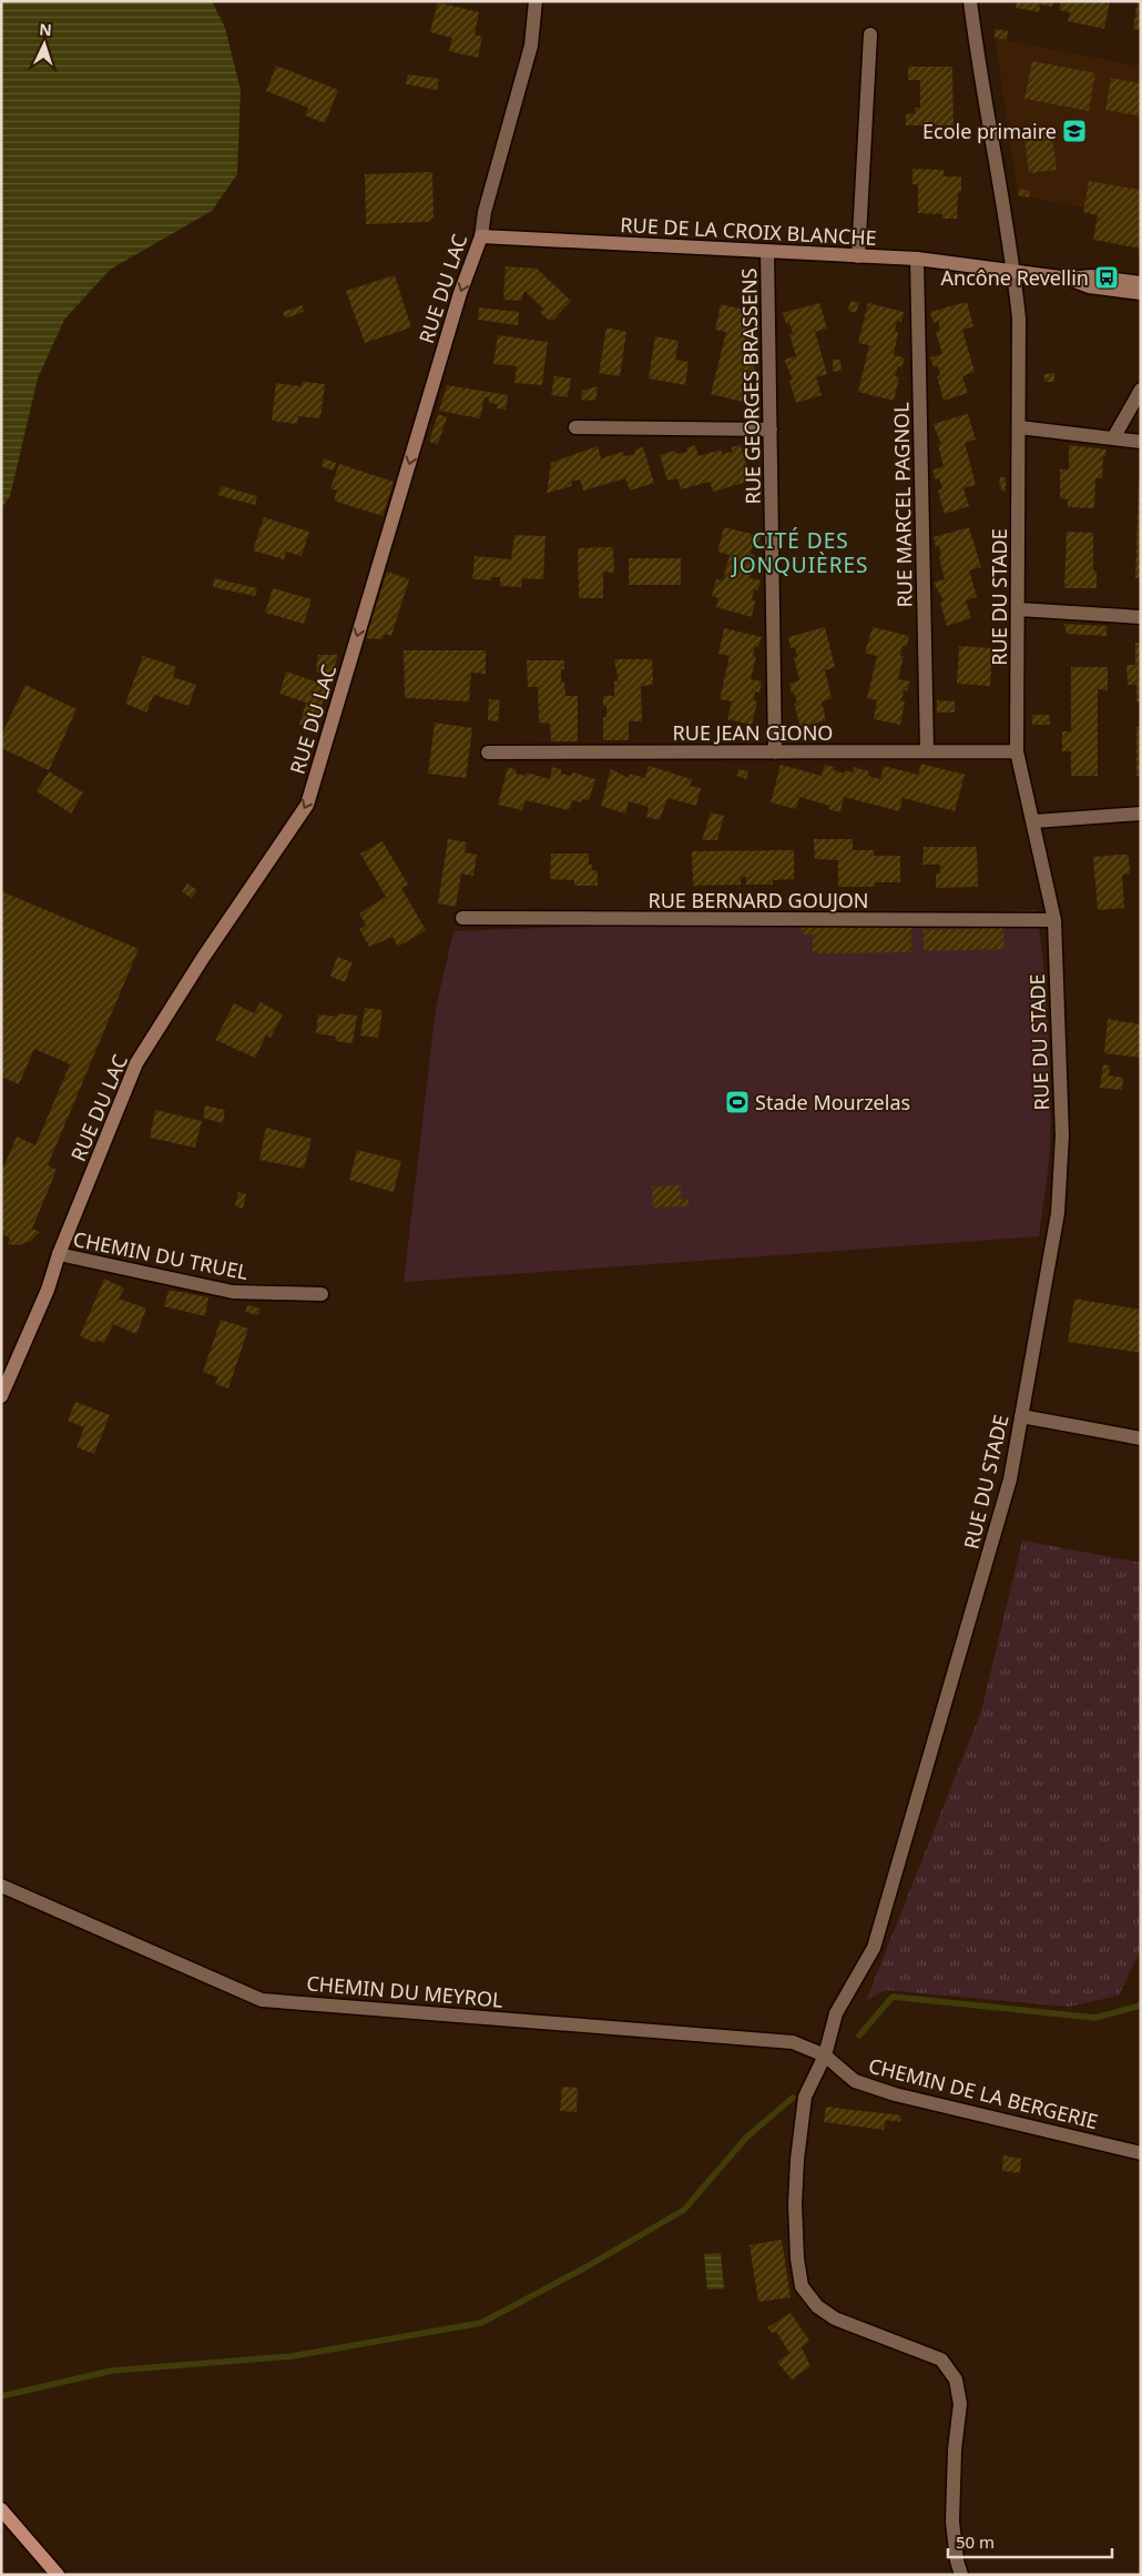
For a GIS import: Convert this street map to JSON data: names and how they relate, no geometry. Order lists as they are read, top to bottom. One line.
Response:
{"streets":{"street":["RUE DE LA CROIX BLANCHE","RUE DU LAC","RUE GEORGES BRASSENS","RUE MARCEL PAGNOL","RUE DU STADE","RUE JEAN GIONO","RUE BERNARD GOUJON","CHEMIN DU TRUEL","CHEMIN DU MEYROL","CHEMIN DE LA BERGERIE"]},"crossings":[["RUE DE LA CROIX BLANCHE","RUE DU LAC"],["RUE DE LA CROIX BLANCHE","RUE GEORGES BRASSENS"],["RUE DE LA CROIX BLANCHE","RUE MARCEL PAGNOL"],["RUE DE LA CROIX BLANCHE","RUE DU STADE"],["RUE DU LAC","CHEMIN DU TRUEL"],["RUE GEORGES BRASSENS","RUE JEAN GIONO"],["RUE MARCEL PAGNOL","RUE JEAN GIONO"],["RUE DU STADE","RUE JEAN GIONO"],["RUE DU STADE","RUE BERNARD GOUJON"],["RUE DU STADE","CHEMIN DU MEYROL"],["RUE DU STADE","CHEMIN DE LA BERGERIE"],["CHEMIN DU MEYROL","CHEMIN DE LA BERGERIE"]],"one_way":["RUE DU LAC"],"districts":["CITÉ DES JONQUIÈRES"],"places":{"school or university":["Ecole primaire"],"bus stop":["Ancône Revellin"],"sports":["Stade Mourzelas"]},"scale_bar":"50 m","north":"top"}
